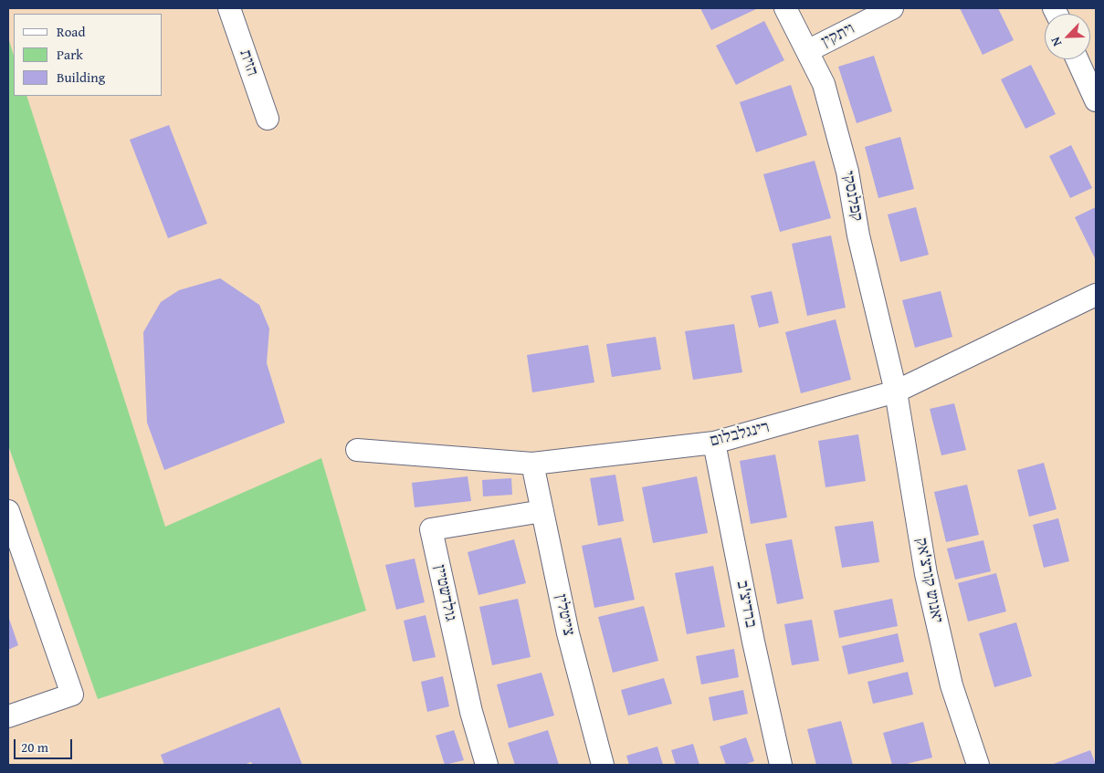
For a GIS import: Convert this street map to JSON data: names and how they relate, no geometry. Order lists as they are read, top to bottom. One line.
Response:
{"streets":{"street":["ויתקין","הזית","קפלנסקי","רינגלבלום","יאנוש קורצ'אק","גולדשטיין","ברדיצ'ב","צייטלין"]},"crossings":[["ויתקין","קפלנסקי"],["קפלנסקי","רינגלבלום"],["קפלנסקי","יאנוש קורצ'אק"],["רינגלבלום","יאנוש קורצ'אק"],["רינגלבלום","ברדיצ'ב"],["רינגלבלום","צייטלין"],["גולדשטיין","צייטלין"]],"legend":["Road","Park","Building"],"scale_bar":"20 m","north":"bottom left"}
